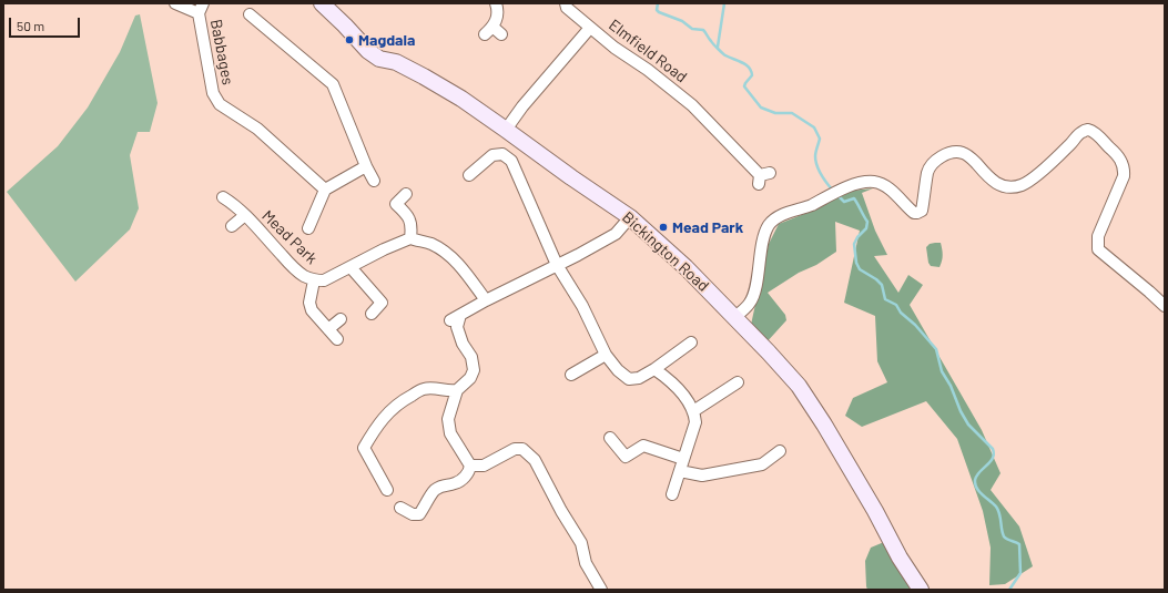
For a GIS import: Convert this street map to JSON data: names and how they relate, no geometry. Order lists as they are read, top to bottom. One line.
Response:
{"streets":{"main road":["Bickington Road"],"street":["Elmfield Road","Babbages","Mead Park"]},"crossings":[["Elmfield Road","Bickington Road"]],"places":["Magdala","Mead Park"],"scale_bar":"50 m"}
